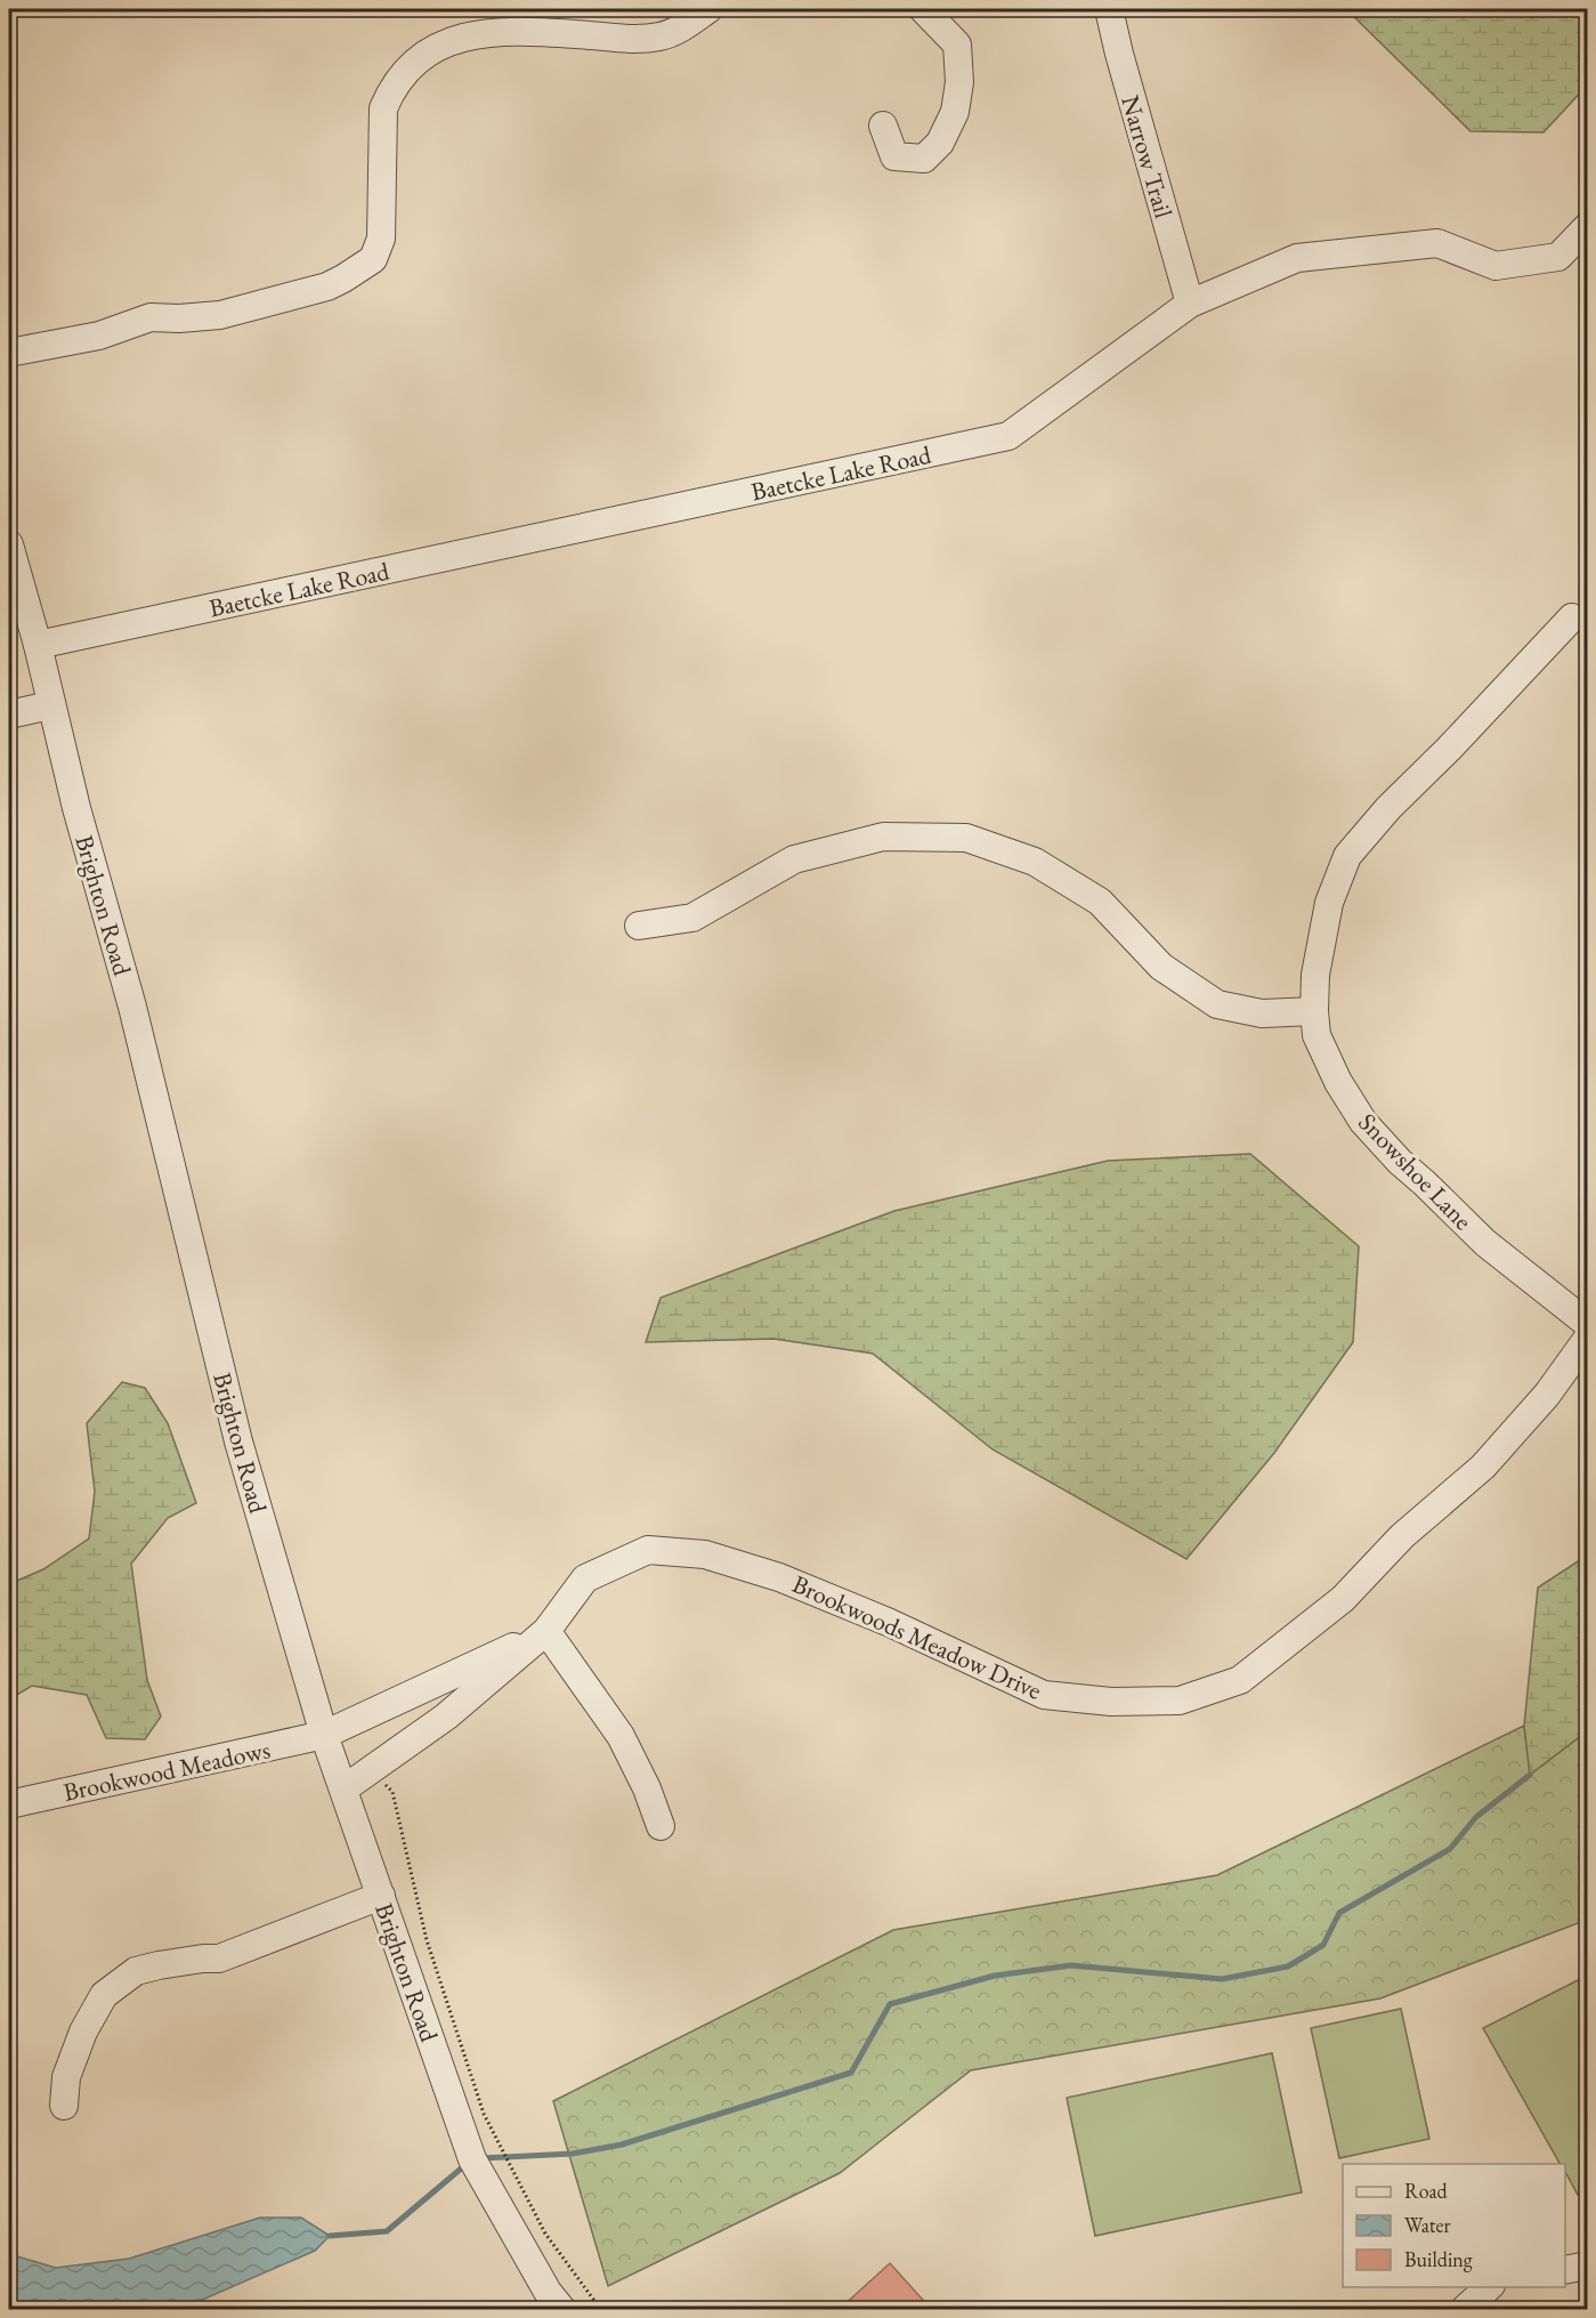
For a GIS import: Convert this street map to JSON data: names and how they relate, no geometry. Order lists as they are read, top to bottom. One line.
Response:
{"streets":{"street":["Narrow Trail","Baetcke Lake Road","Brighton Road","Snowshoe Lane","Brookwoods Meadow Drive","Brookwood Meadows"]},"crossings":[["Narrow Trail","Baetcke Lake Road"],["Baetcke Lake Road","Brighton Road"],["Brighton Road","Brookwoods Meadow Drive"],["Brighton Road","Brookwood Meadows"],["Brookwoods Meadow Drive","Brookwood Meadows"]],"legend":["Road","Water","Building"]}
